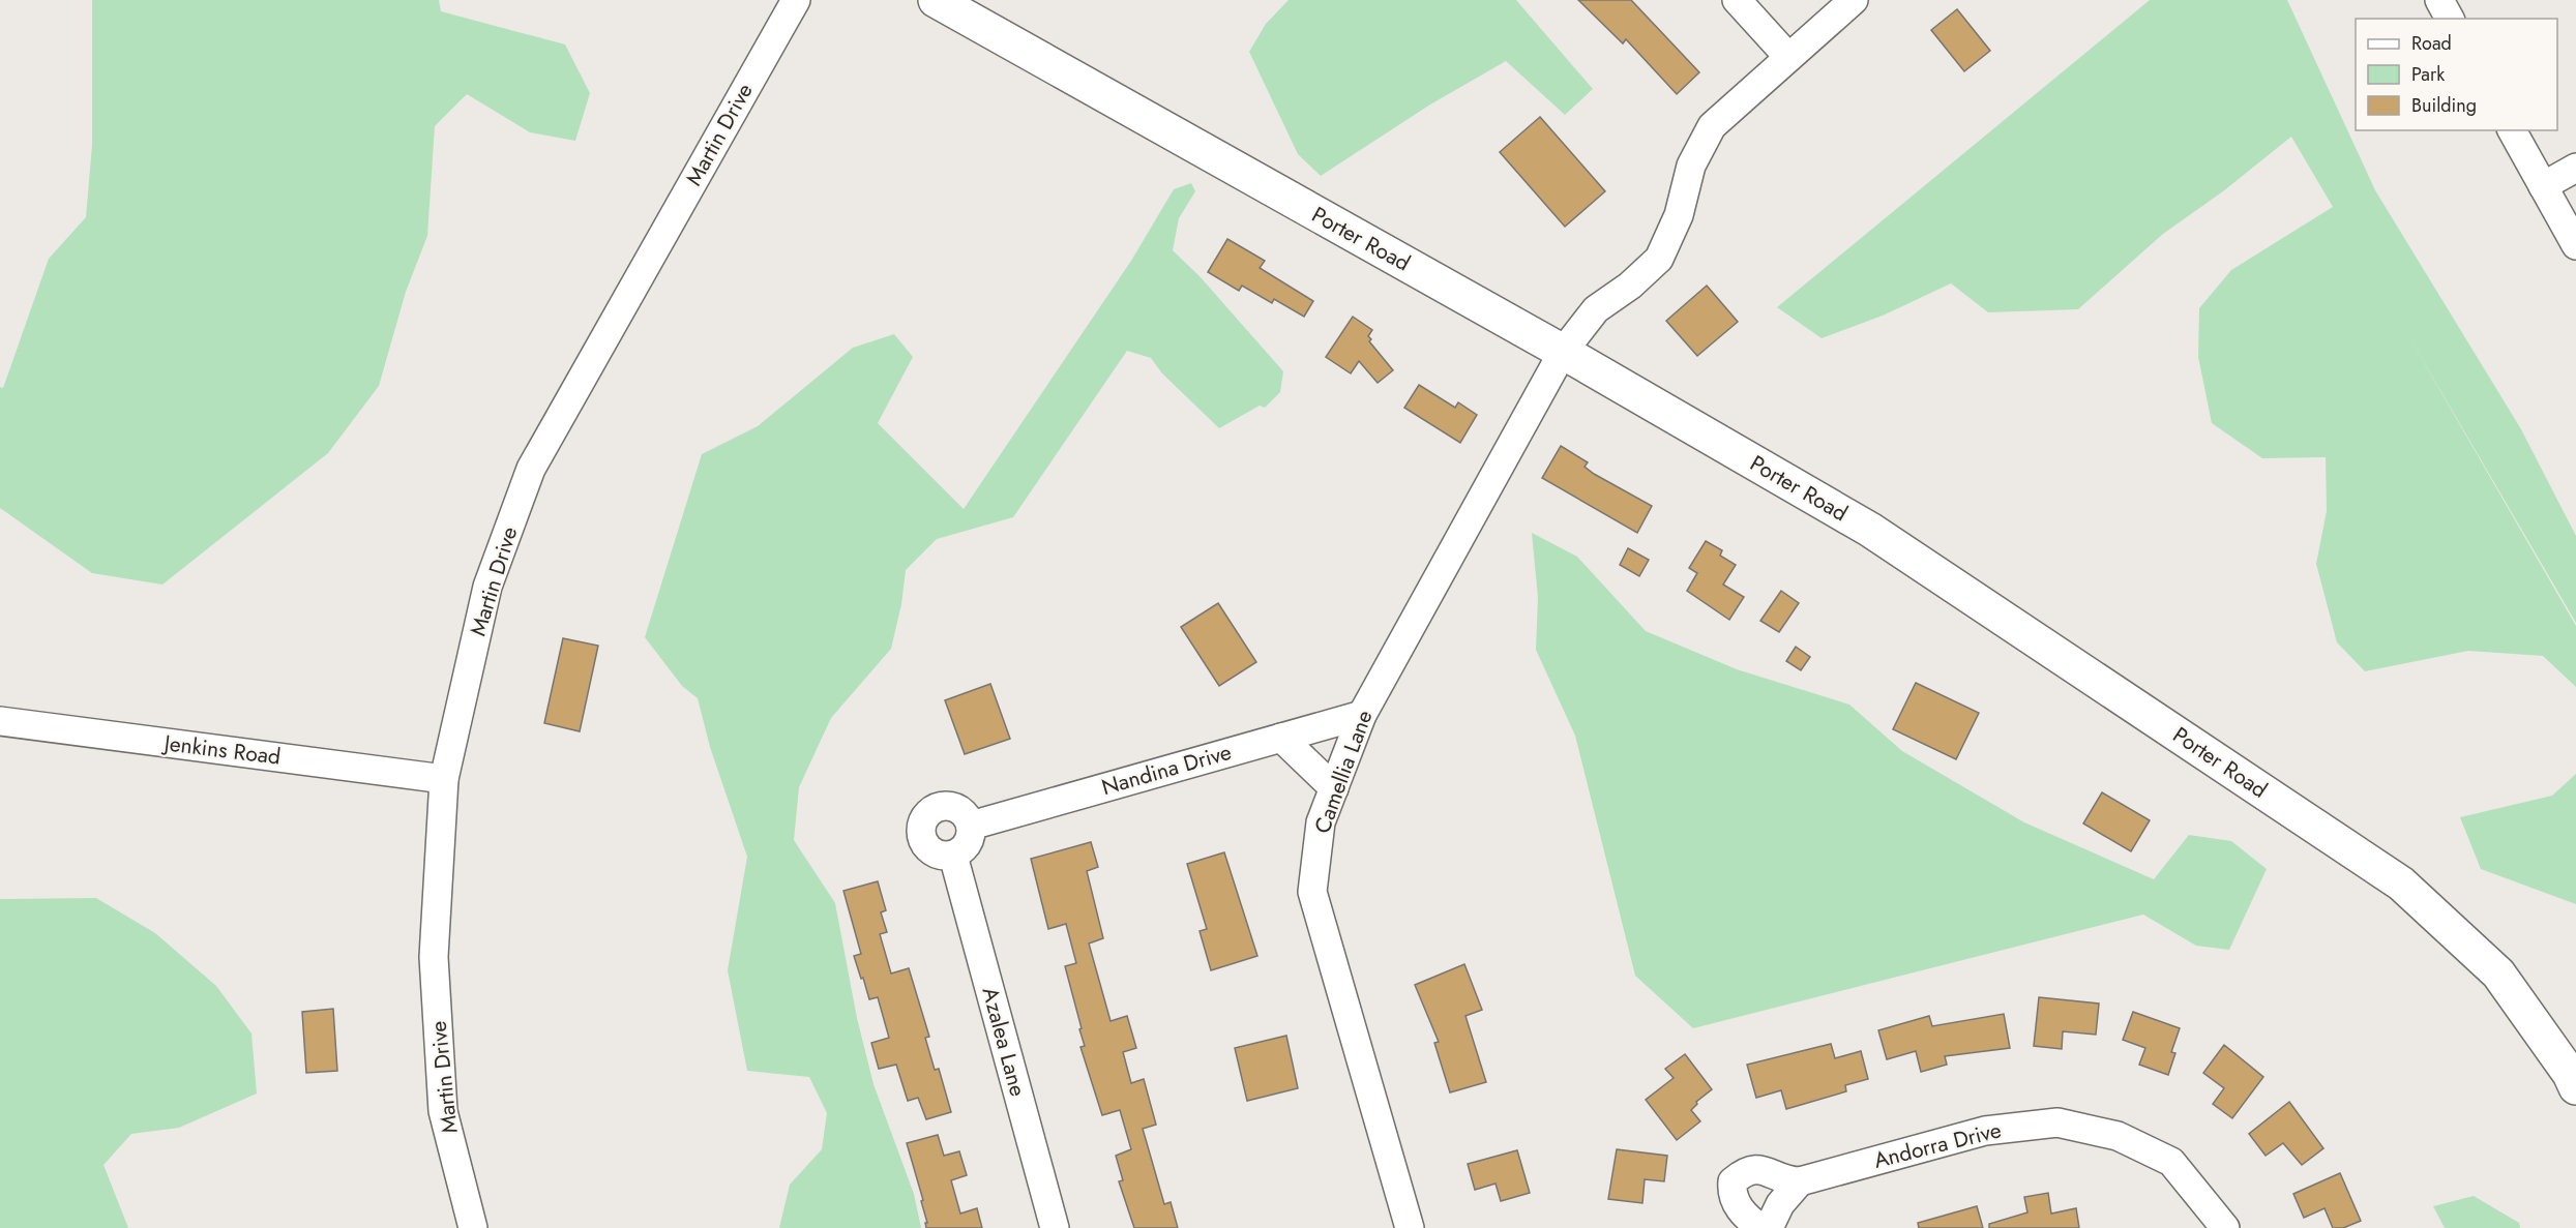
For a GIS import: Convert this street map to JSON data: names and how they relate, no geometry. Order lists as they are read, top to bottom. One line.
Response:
{"streets":{"main road":["Porter Road"],"street":["Martin Drive","Jenkins Road","Nandina Drive","Camellia Lane","Azalea Lane","Andorra Drive"]},"crossings":[["Martin Drive","Jenkins Road"],["Porter Road","Camellia Lane"],["Nandina Drive","Camellia Lane"],["Nandina Drive","Azalea Lane"]],"legend":["Road","Park","Building"]}
